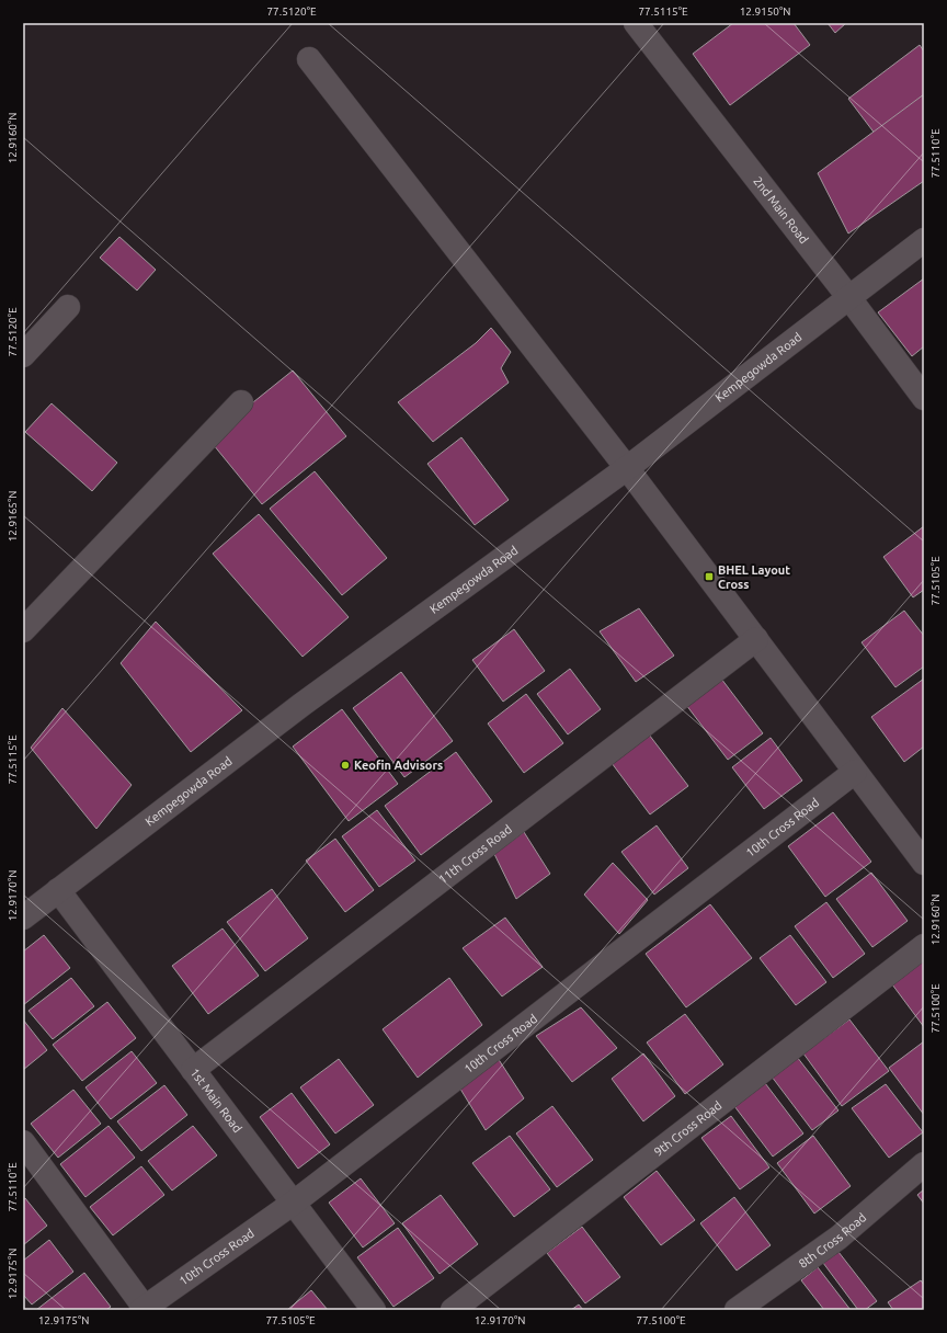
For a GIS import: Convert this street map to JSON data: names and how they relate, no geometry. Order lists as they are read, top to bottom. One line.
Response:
{"streets":{"street":["2nd Main Road","Kempegowda Road","10th Cross Road","11th Cross Road","1st Main Road","9th Cross Road","8th Cross Road"]},"crossings":[["2nd Main Road","Kempegowda Road"],["Kempegowda Road","1st Main Road"],["10th Cross Road","1st Main Road"],["11th Cross Road","1st Main Road"]],"places":{"transit":["BHEL Layout Cross"],"other":["Keofin Advisors"]},"coordinates":["77.5120°E","77.5115°E","12.9150°N","12.9160°N","77.5110°E","12.9165°N","77.5105°E","12.9170°N","77.5100°E","12.9175°N"]}
